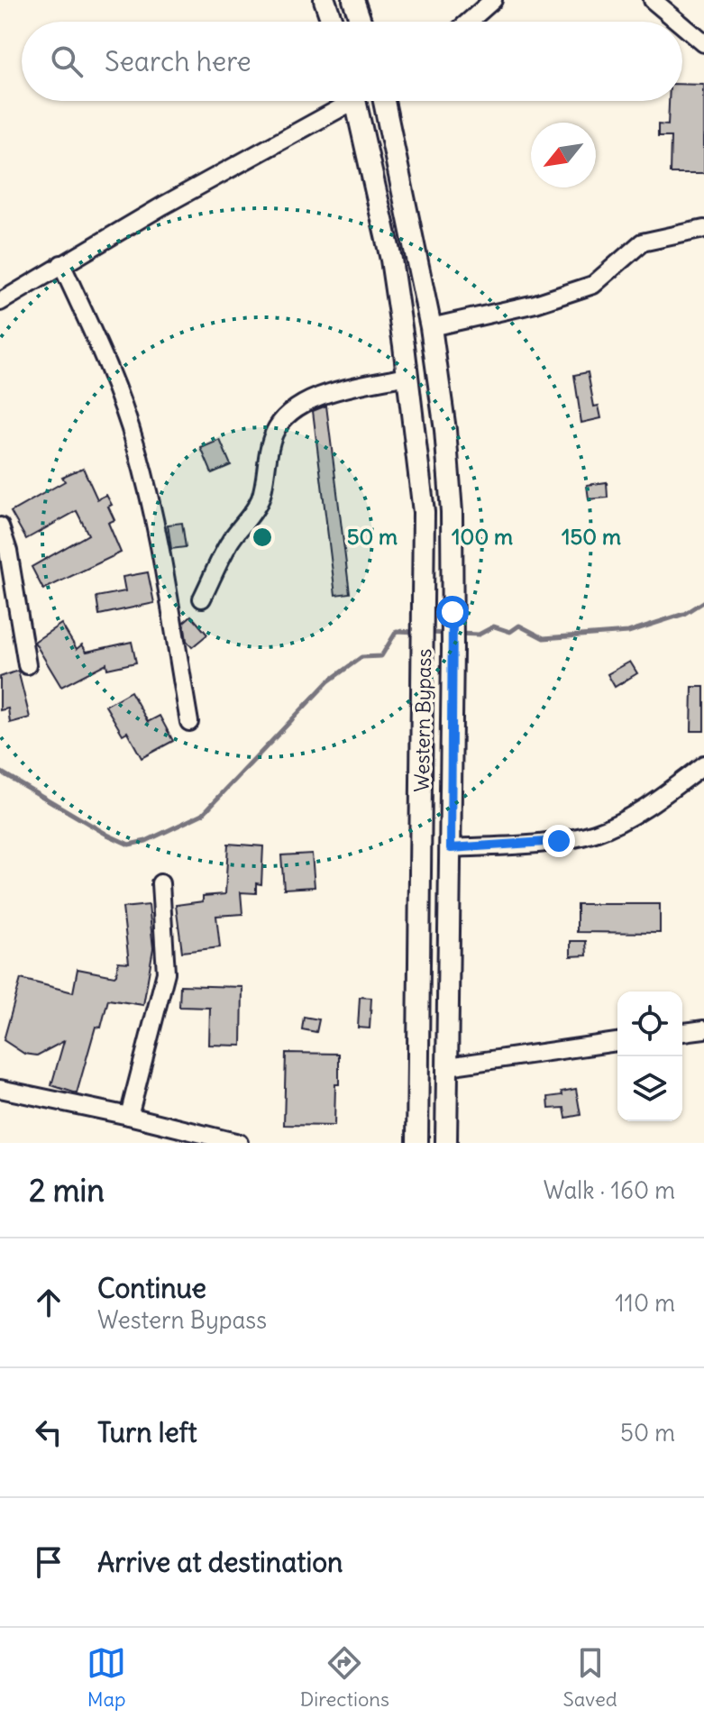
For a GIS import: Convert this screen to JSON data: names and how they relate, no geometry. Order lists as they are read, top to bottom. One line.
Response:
{"streets":{"main road":["Western Bypass"]},"north":"bottom left","page":{"search":"Search here","heading":["2 min","Walk · 160 m"],"list":[["Continue","Western Bypass","110 m"],["Turn left","50 m"],"Arrive at destination"],"nav":["Map","Directions","Saved"]},"rings":["50 m","100 m","150 m"]}
